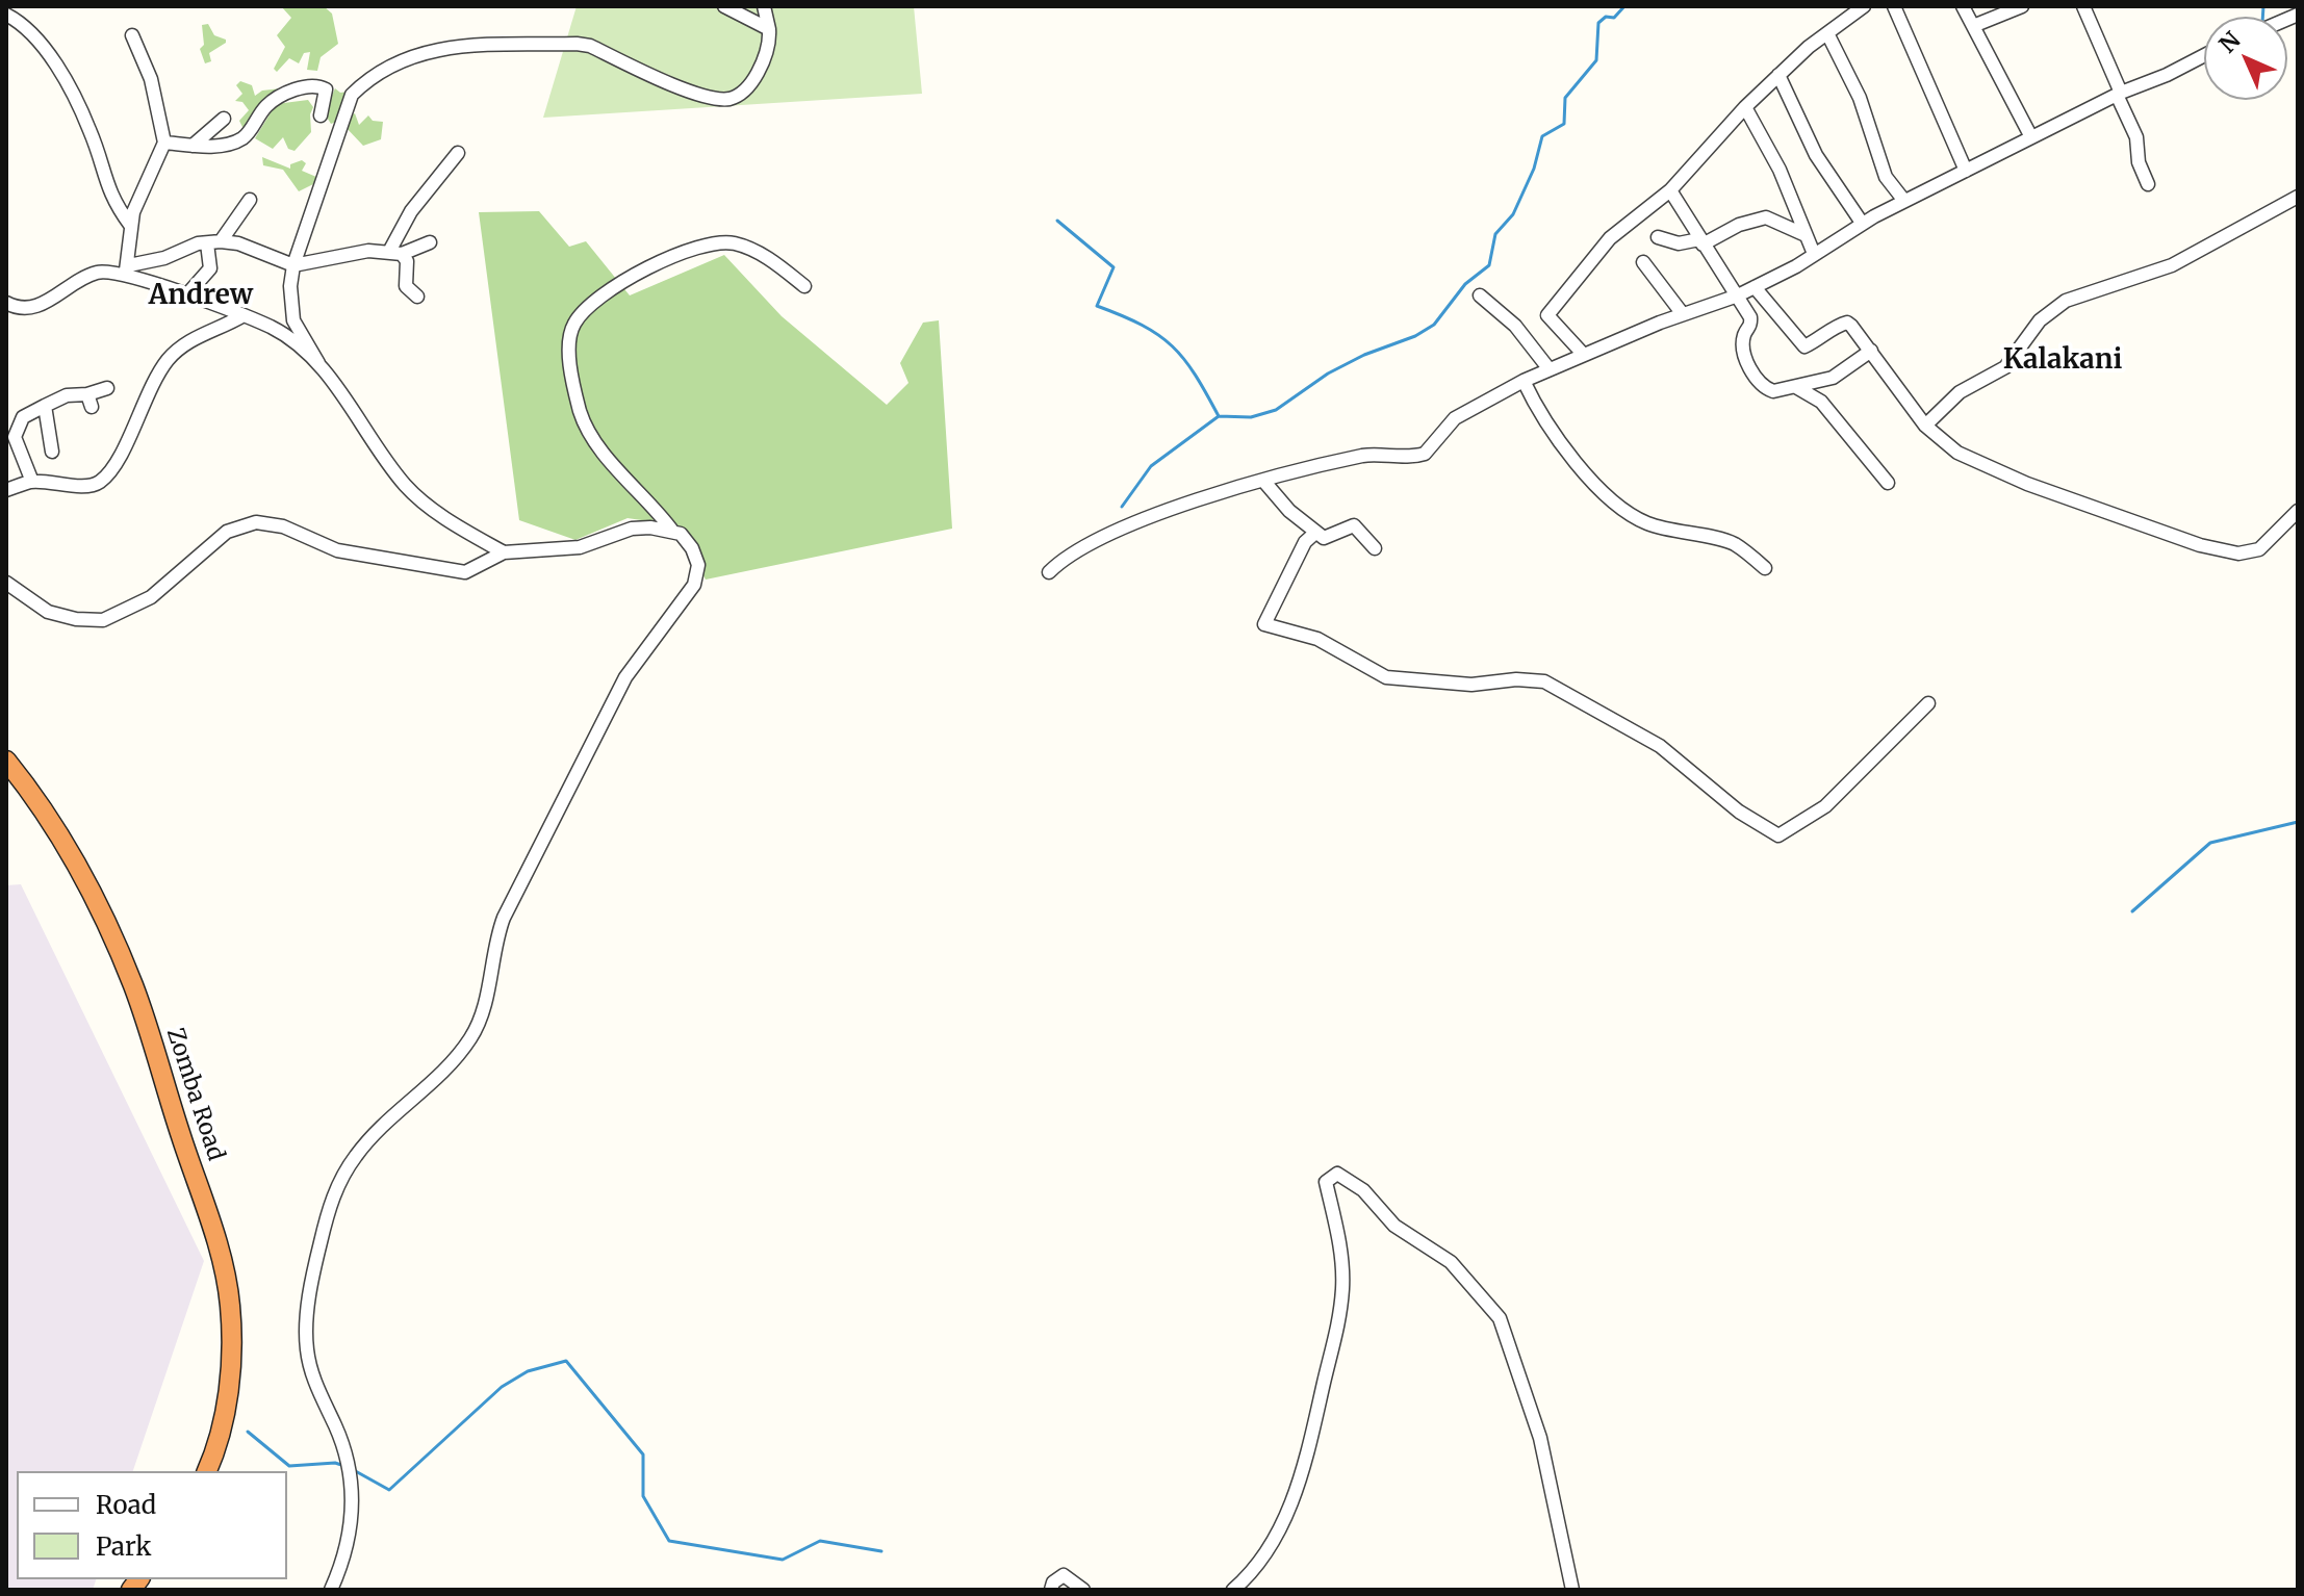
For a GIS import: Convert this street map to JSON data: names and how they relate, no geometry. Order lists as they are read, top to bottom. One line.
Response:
{"streets":{"highway":["Zomba Road"]},"districts":["Andrew","Kalakani"],"legend":["Road","Park"],"north":"top left"}
